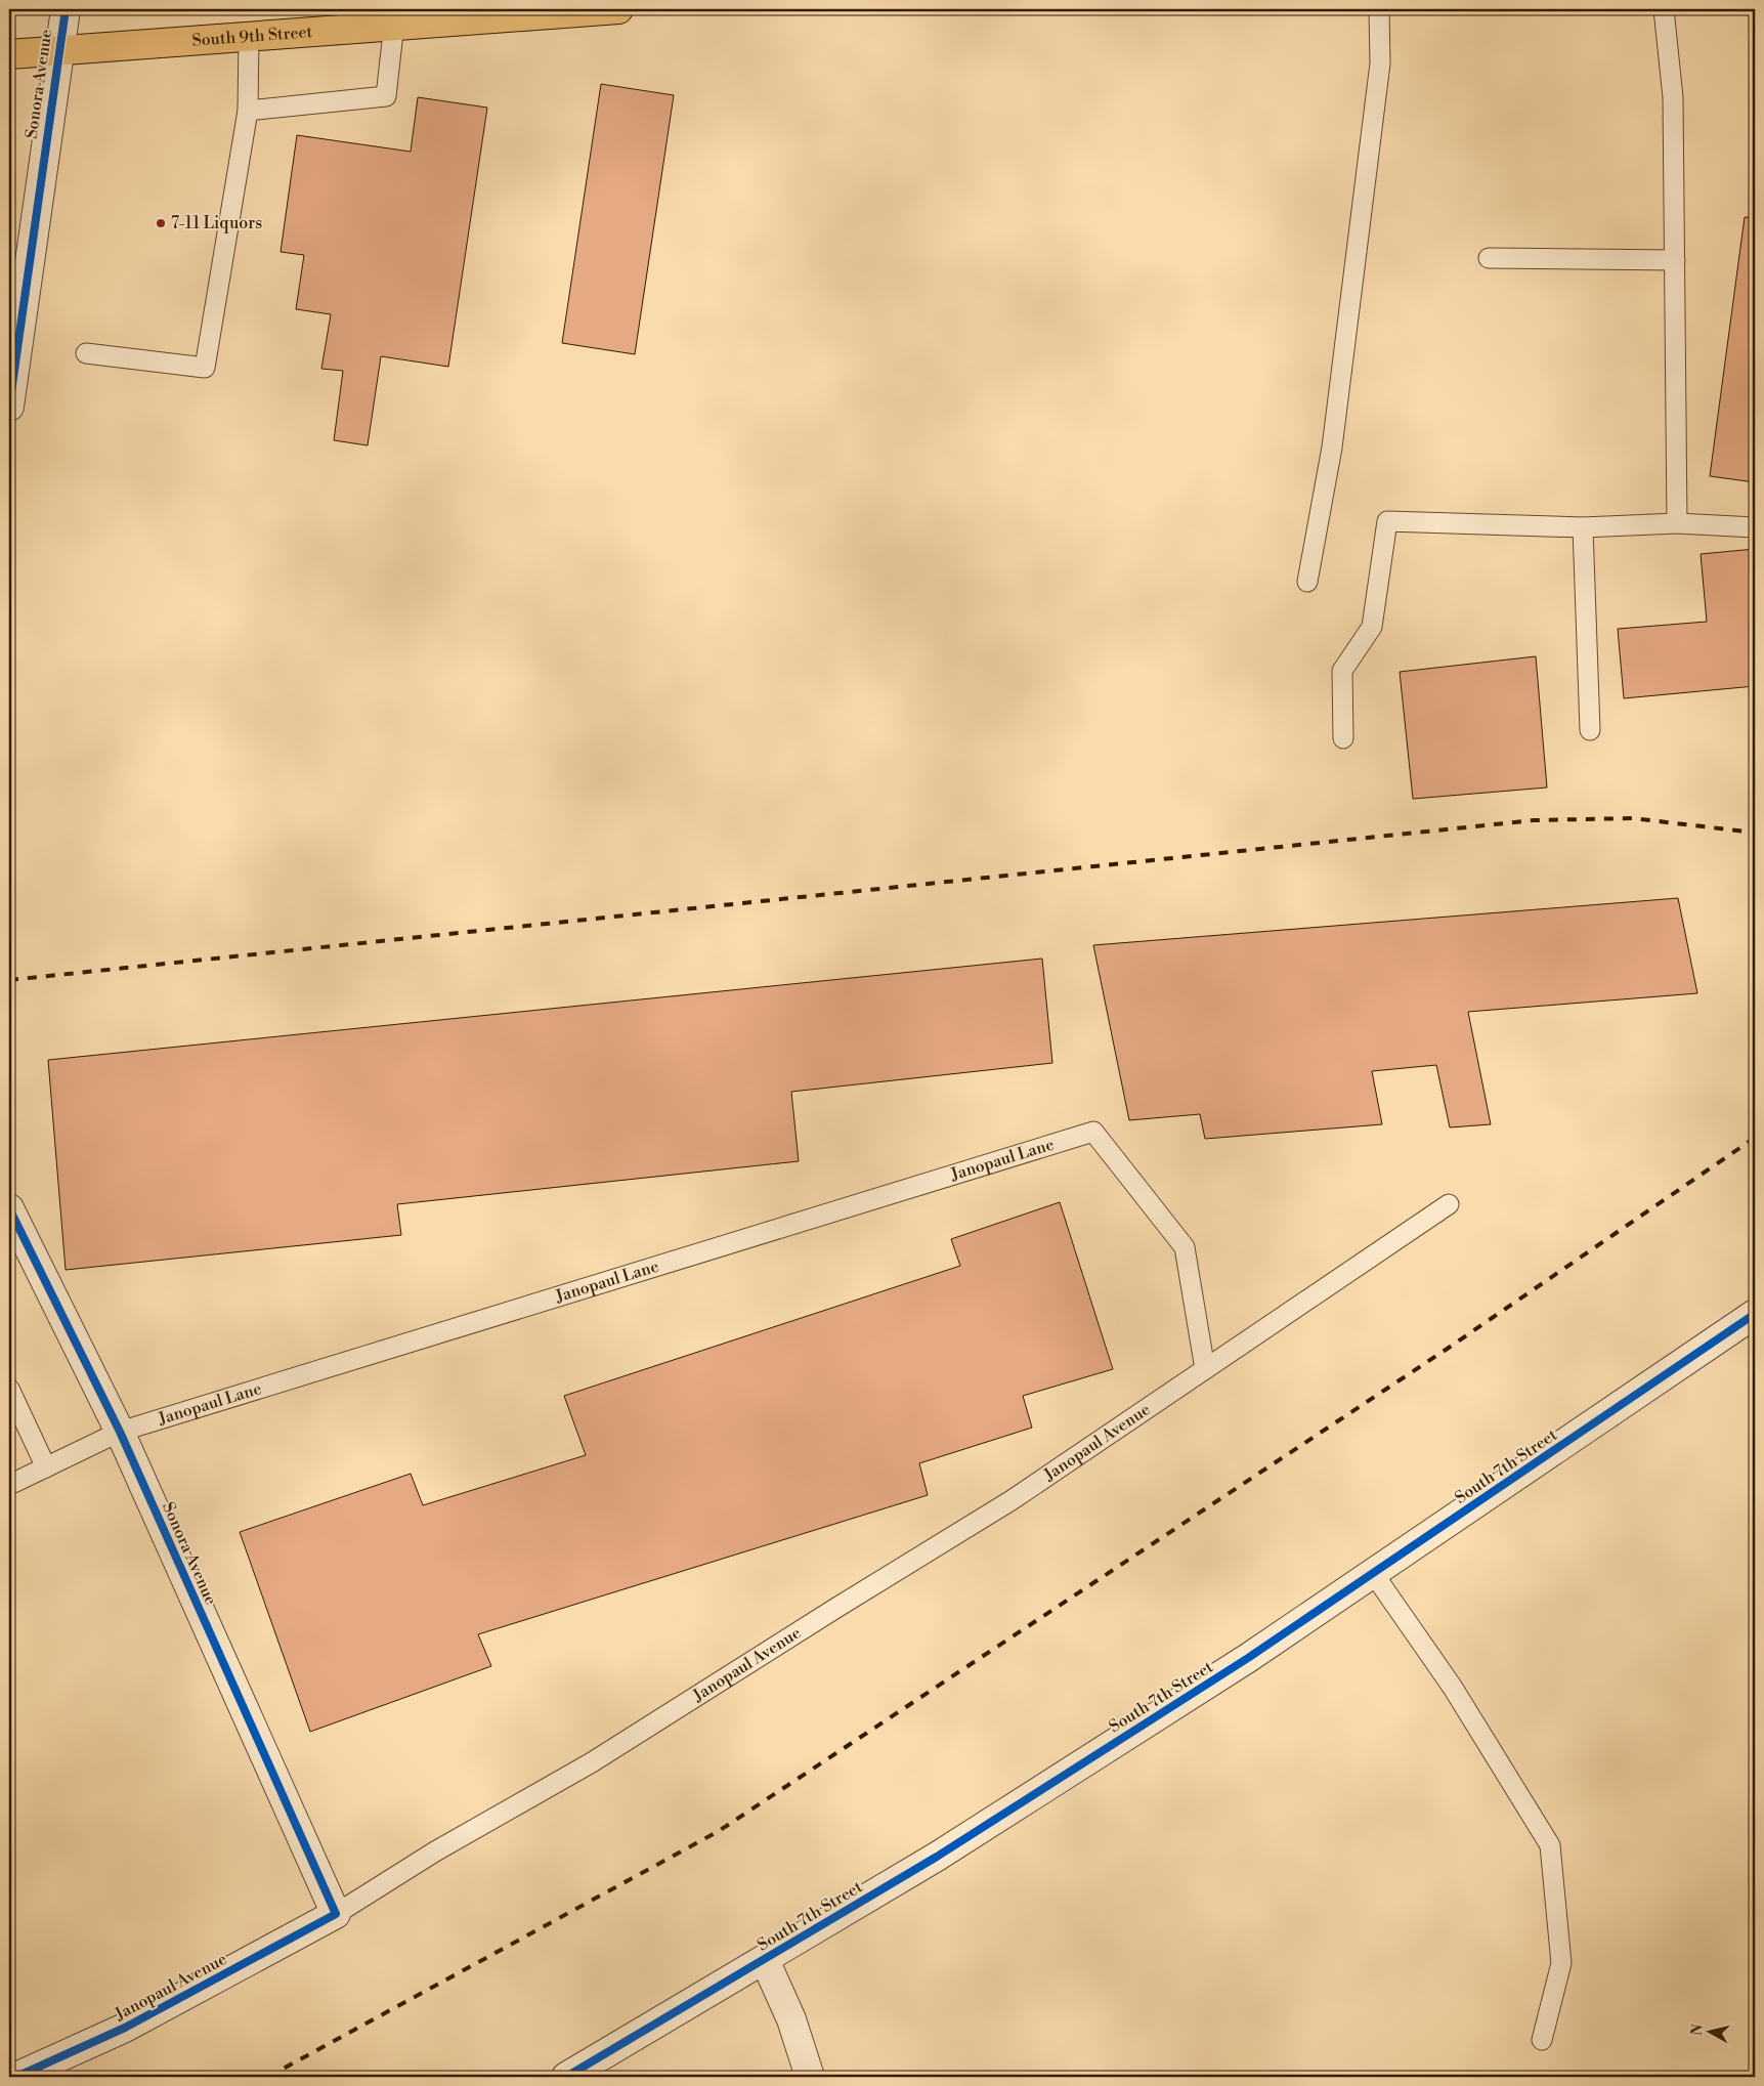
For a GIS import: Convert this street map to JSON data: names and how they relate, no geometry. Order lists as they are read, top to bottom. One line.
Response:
{"streets":{"main road":["South 9th Street"],"street":["Sonora Avenue","Janopaul Avenue","South 7th Street"],"lane":["Janopaul Lane"]},"crossings":[["South 9th Street","Sonora Avenue"],["Sonora Avenue","Janopaul Lane"],["Sonora Avenue","Janopaul Avenue"],["Janopaul Lane","Janopaul Avenue"]],"places":["7-11 Liquors"],"north":"left"}
